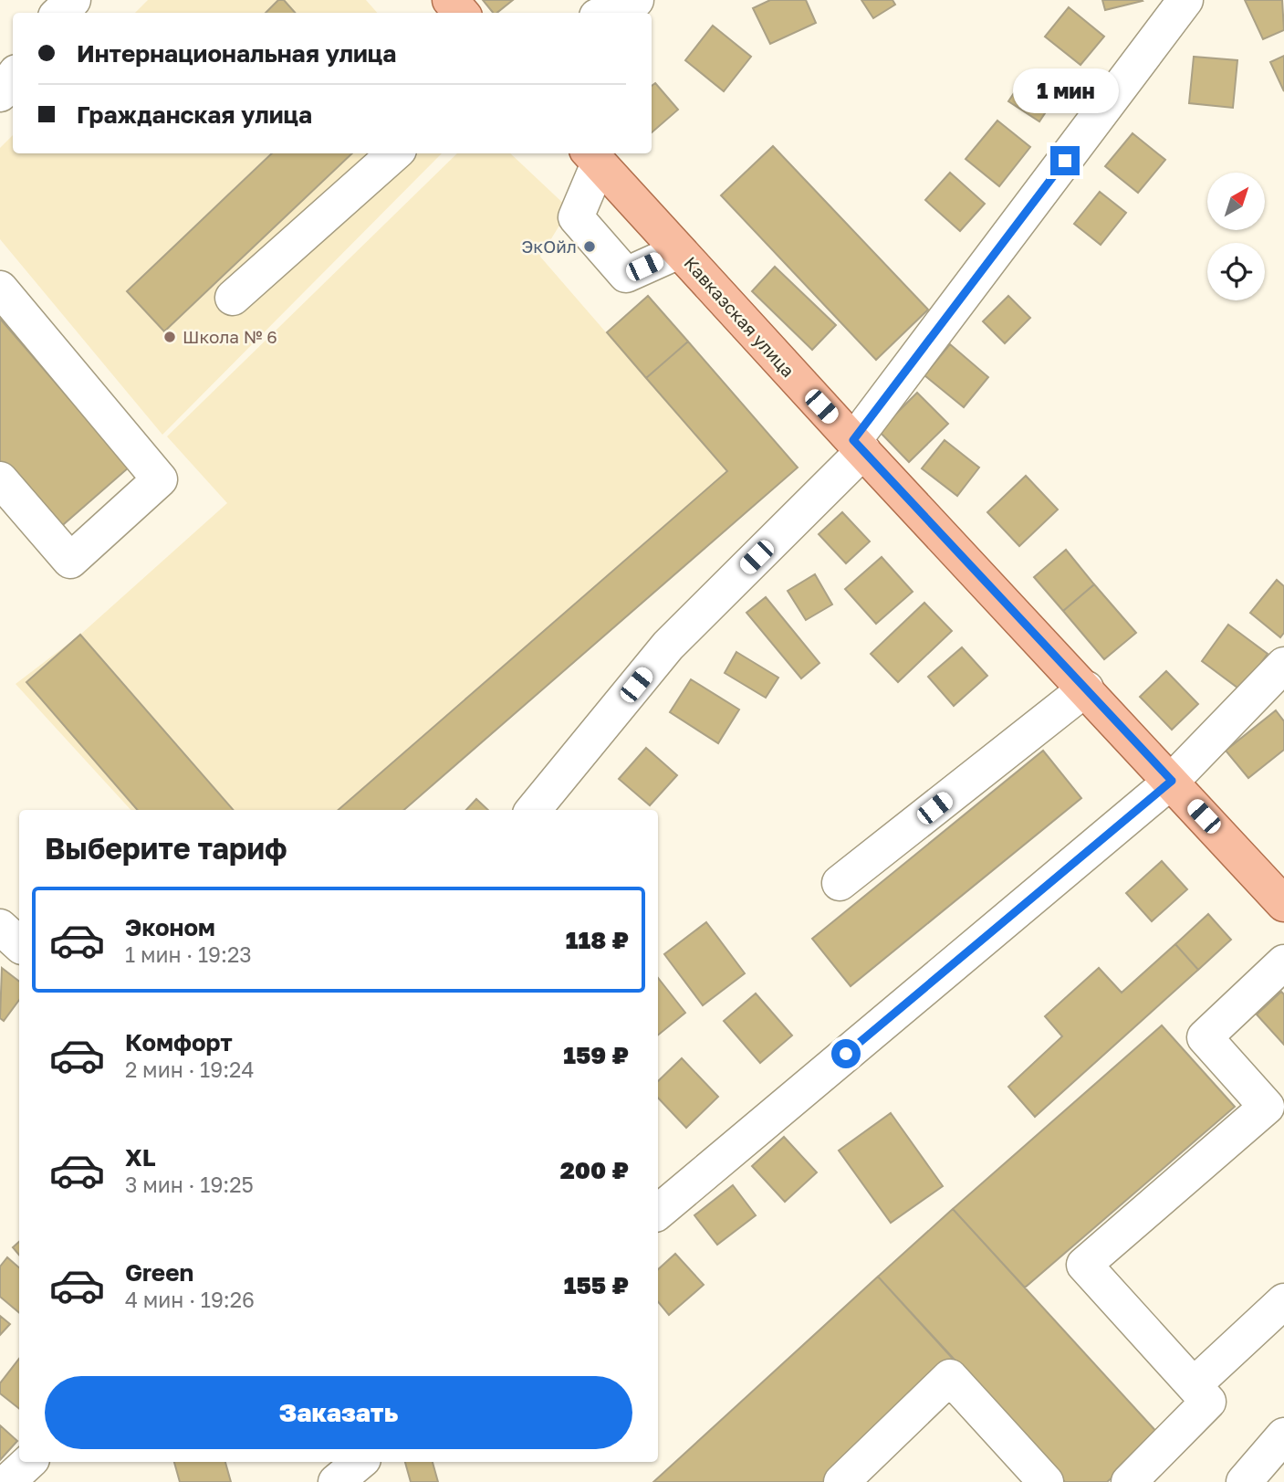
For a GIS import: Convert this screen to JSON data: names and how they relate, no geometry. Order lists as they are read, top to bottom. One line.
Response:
{"streets":{"main road":["Кавказская улица"]},"places":["ЭкОйл","Школа № 6"],"north":"top right","page":{"banner":["Интернациональная улица","Гражданская улица"],"bubble":"1 мин","heading":"Выберите тариф","list":[{"name":"Эконом","note":"1 мин · 19:23","value":"118 ₽"},{"name":"Комфорт","note":"2 мин · 19:24","value":"159 ₽"},{"name":"XL","note":"3 мин · 19:25","value":"200 ₽"},{"name":"Green","note":"4 мин · 19:26","value":"155 ₽"}],"buttons":"Заказать"}}
